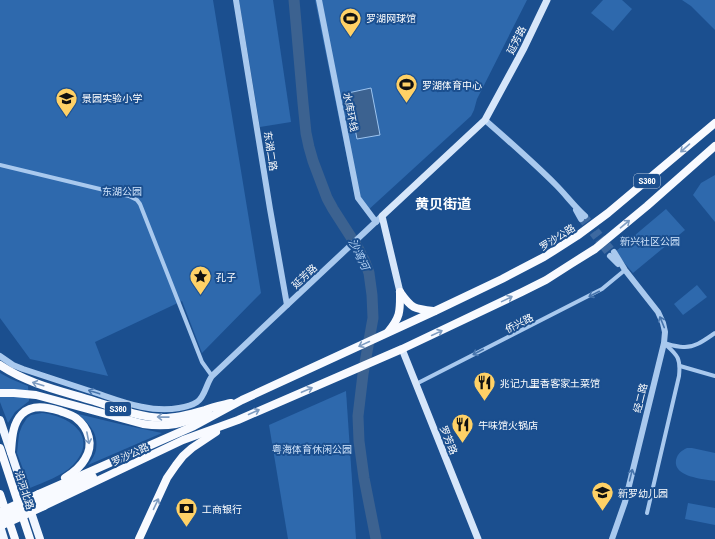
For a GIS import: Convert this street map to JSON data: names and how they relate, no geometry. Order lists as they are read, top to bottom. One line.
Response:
{"streets":{"highway":["S360","罗沙公路","沿河北路"],"main road":["延芳路","罗芳路"],"street":["水库环线","东湖二路","侨兴路","经二路"]},"crossings":[["延芳路","水库环线"],["延芳路","东湖二路"],["S360","罗沙公路"],["S360","罗芳路"],["罗沙公路","罗芳路"],["侨兴路","经二路"],["侨兴路","罗芳路"]],"one_way":["侨兴路"],"districts":["黄贝街道"],"water":["沙湾河"],"parks":["东湖公园","新兴社区公园","粤海体育休闲公园"],"places":{"sports":["罗湖网球馆","罗湖体育中心"],"school or university":["景园实验小学","新罗幼儿园"],"place":["孔子"],"restaurant":["兆记九里香客家土菜馆","牛味馆火锅店"],"bank":["工商银行"]}}
